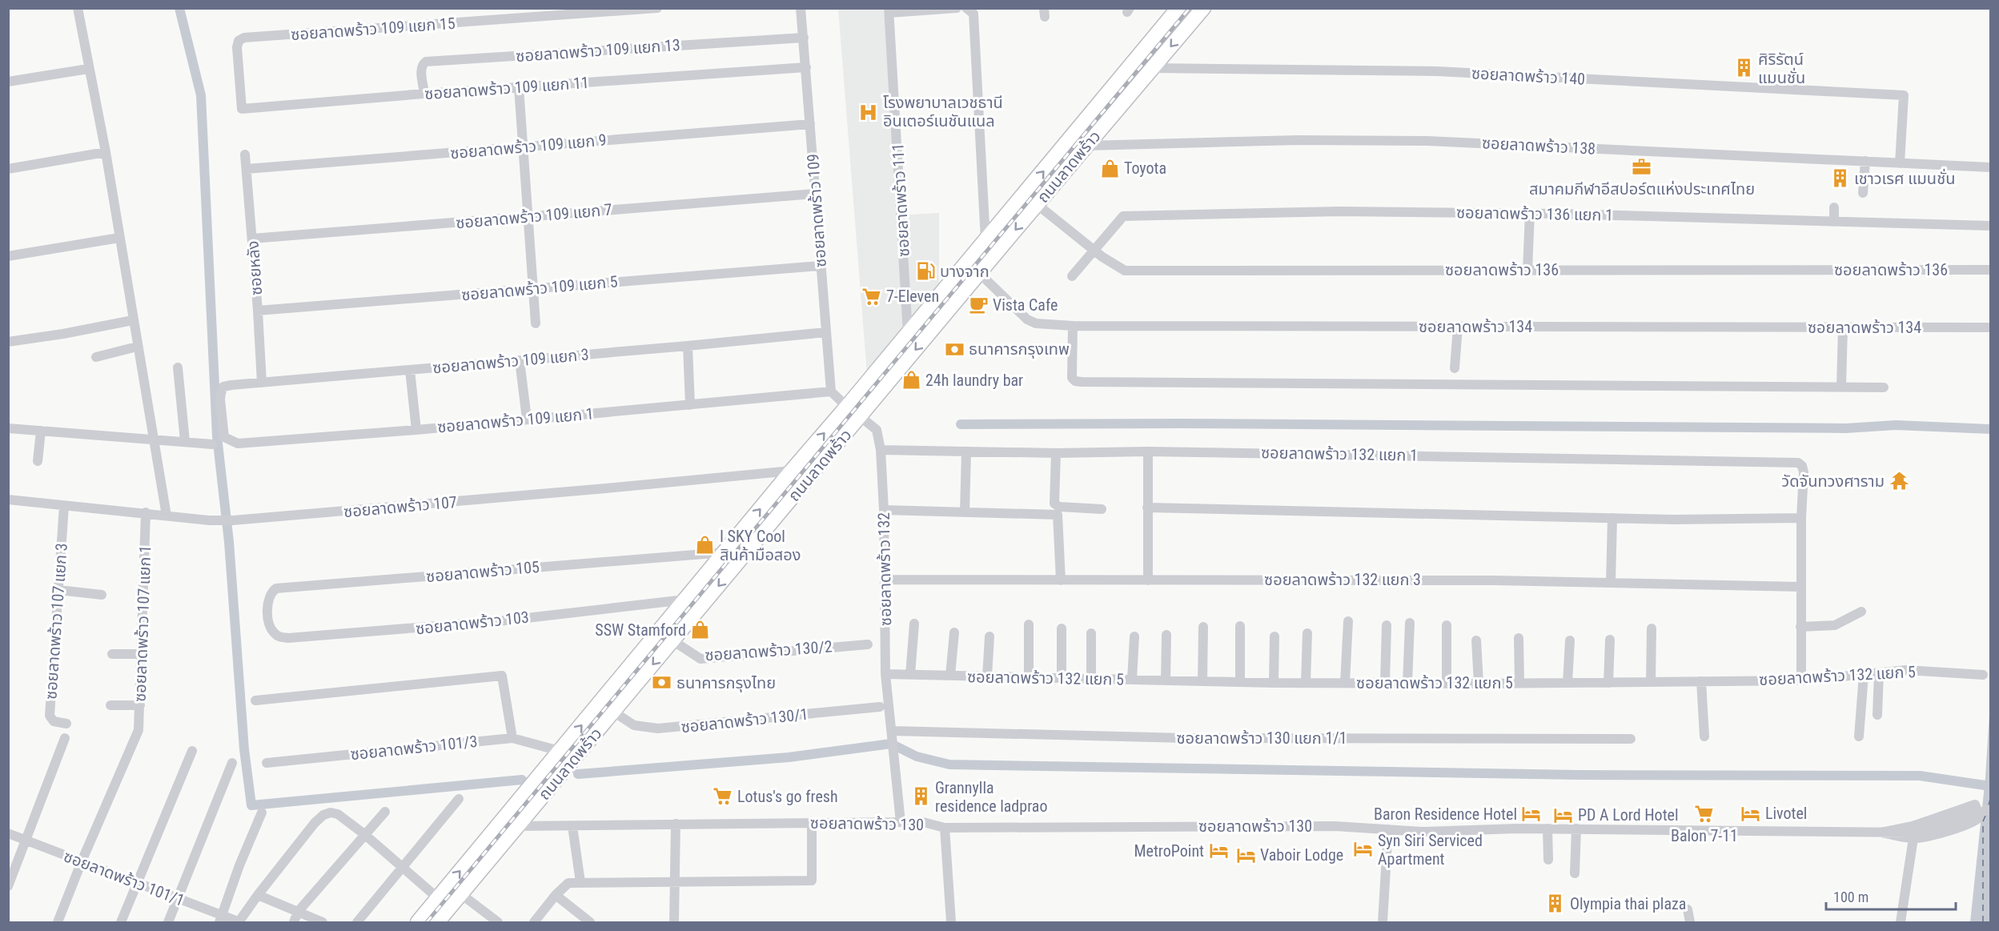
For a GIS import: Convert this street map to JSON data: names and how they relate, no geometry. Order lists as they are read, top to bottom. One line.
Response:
{"streets":{"main road":["ถนนลาดพร้าว"],"street":["ซอยลาดพร้าว 109 แยก 15","ซอยลาดพร้าว 109 แยก 13","ซอยลาดพร้าว 140","ซอยลาดพร้าว 109 แยก 11","ซอยลาดพร้าว 138","ซอยลาดพร้าว 109 แยก 9","ซอยลาดพร้าว 111","ซอยลาดพร้าว 109","ซอยลาดพร้าว 136 แยก 1","ซอยลาดพร้าว 109 แยก 7","ซอยหลัง","ซอยลาดพร้าว 136","ซอยลาดพร้าว 109 แยก 5","ซอยลาดพร้าว 134","ซอยลาดพร้าว 109 แยก 3","ซอยลาดพร้าว 109 แยก 1","ซอยลาดพร้าว 132 แยก 1","ซอยลาดพร้าว 107","ซอยลาดพร้าว 132","ซอยลาดพร้าว 105","ซอยลาดพร้าว 132 แยก 3","ซอยลาดพร้าว 107 แยก 3","ซอยลาดพร้าว 103","ซอยลาดพร้าว 107 แยก 1","ซอยลาดพร้าว 130/2","ซอยลาดพร้าว 132 แยก 5","ซอยลาดพร้าว 130/1","ซอยลาดพร้าว 130 แยก 1/1","ซอยลาดพร้าว 101/3","ซอยลาดพร้าว 130","ซอยลาดพร้าว 101/1"]},"crossings":[["ซอยลาดพร้าว 109 แยก 15","ซอยลาดพร้าว 109 แยก 11"],["ซอยลาดพร้าว 109 แยก 13","ซอยลาดพร้าว 109 แยก 11"],["ซอยลาดพร้าว 109 แยก 13","ซอยลาดพร้าว 109"],["ซอยลาดพร้าว 140","ซอยลาดพร้าว 138"],["ซอยลาดพร้าว 140","ถนนลาดพร้าว"],["ซอยลาดพร้าว 109 แยก 11","ซอยลาดพร้าว 109"],["ซอยลาดพร้าว 138","ถนนลาดพร้าว"],["ซอยลาดพร้าว 109 แยก 9","ซอยลาดพร้าว 109"],["ซอยลาดพร้าว 109 แยก 9","ซอยหลัง"],["ถนนลาดพร้าว","ซอยลาดพร้าว 111"],["ถนนลาดพร้าว","ซอยลาดพร้าว 136"],["ถนนลาดพร้าว","ซอยลาดพร้าว 134"],["ถนนลาดพร้าว","ซอยลาดพร้าว 107"],["ถนนลาดพร้าว","ซอยลาดพร้าว 132"],["ถนนลาดพร้าว","ซอยลาดพร้าว 105"],["ถนนลาดพร้าว","ซอยลาดพร้าว 103"],["ถนนลาดพร้าว","ซอยลาดพร้าว 130/2"],["ถนนลาดพร้าว","ซอยลาดพร้าว 130/1"],["ถนนลาดพร้าว","ซอยลาดพร้าว 101/3"],["ถนนลาดพร้าว","ซอยลาดพร้าว 130"],["ซอยลาดพร้าว 109","ซอยลาดพร้าว 109 แยก 7"],["ซอยลาดพร้าว 109","ซอยลาดพร้าว 109 แยก 5"],["ซอยลาดพร้าว 109","ซอยลาดพร้าว 109 แยก 3"],["ซอยลาดพร้าว 109","ซอยลาดพร้าว 109 แยก 1"],["ซอยลาดพร้าว 136 แยก 1","ซอยลาดพร้าว 136"],["ซอยลาดพร้าว 109 แยก 7","ซอยหลัง"],["ซอยหลัง","ซอยลาดพร้าว 109 แยก 5"],["ซอยหลัง","ซอยลาดพร้าว 109 แยก 3"],["ซอยลาดพร้าว 109 แยก 3","ซอยลาดพร้าว 109 แยก 1"],["ซอยลาดพร้าว 132 แยก 1","ซอยลาดพร้าว 132"],["ซอยลาดพร้าว 107","ซอยลาดพร้าว 107 แยก 3"],["ซอยลาดพร้าว 107","ซอยลาดพร้าว 107 แยก 1"],["ซอยลาดพร้าว 132","ซอยลาดพร้าว 132 แยก 3"],["ซอยลาดพร้าว 132","ซอยลาดพร้าว 132 แยก 5"],["ซอยลาดพร้าว 132","ซอยลาดพร้าว 130 แยก 1/1"],["ซอยลาดพร้าว 132","ซอยลาดพร้าว 130"],["ซอยลาดพร้าว 105","ซอยลาดพร้าว 103"],["ซอยลาดพร้าว 107 แยก 1","ซอยลาดพร้าว 101/1"]],"places":{"building":["ศิริรัตน์ แมนชั่น","เชาวเรศ แมนชั่น","Grannylla residence ladprao","Olympia thai plaza"],"hospital":["โรงพยาบาลเวชธานี อินเตอร์เนชันแนล"],"office":["สมาคมกีฬาอีสปอร์ตแห่งประเทศไทย"],"shop":["Toyota","24h laundry bar","I SKY Cool สินค้ามือสอง","SSW Stamford"],"fuel station":["บางจาก"],"supermarket":["7-Eleven","Lotus's go fresh","Balon 7-11"],"cafe":["Vista Cafe"],"bank":["ธนาคารกรุงเทพ","ธนาคารกรุงไทย"],"temple":["วัดจันทวงศาราม"],"hotel":["Livotel","Baron Residence Hotel","PD A Lord Hotel","Syn Siri Serviced Apartment","MetroPoint","Vaboir Lodge"]},"scale_bar":"100 m"}
